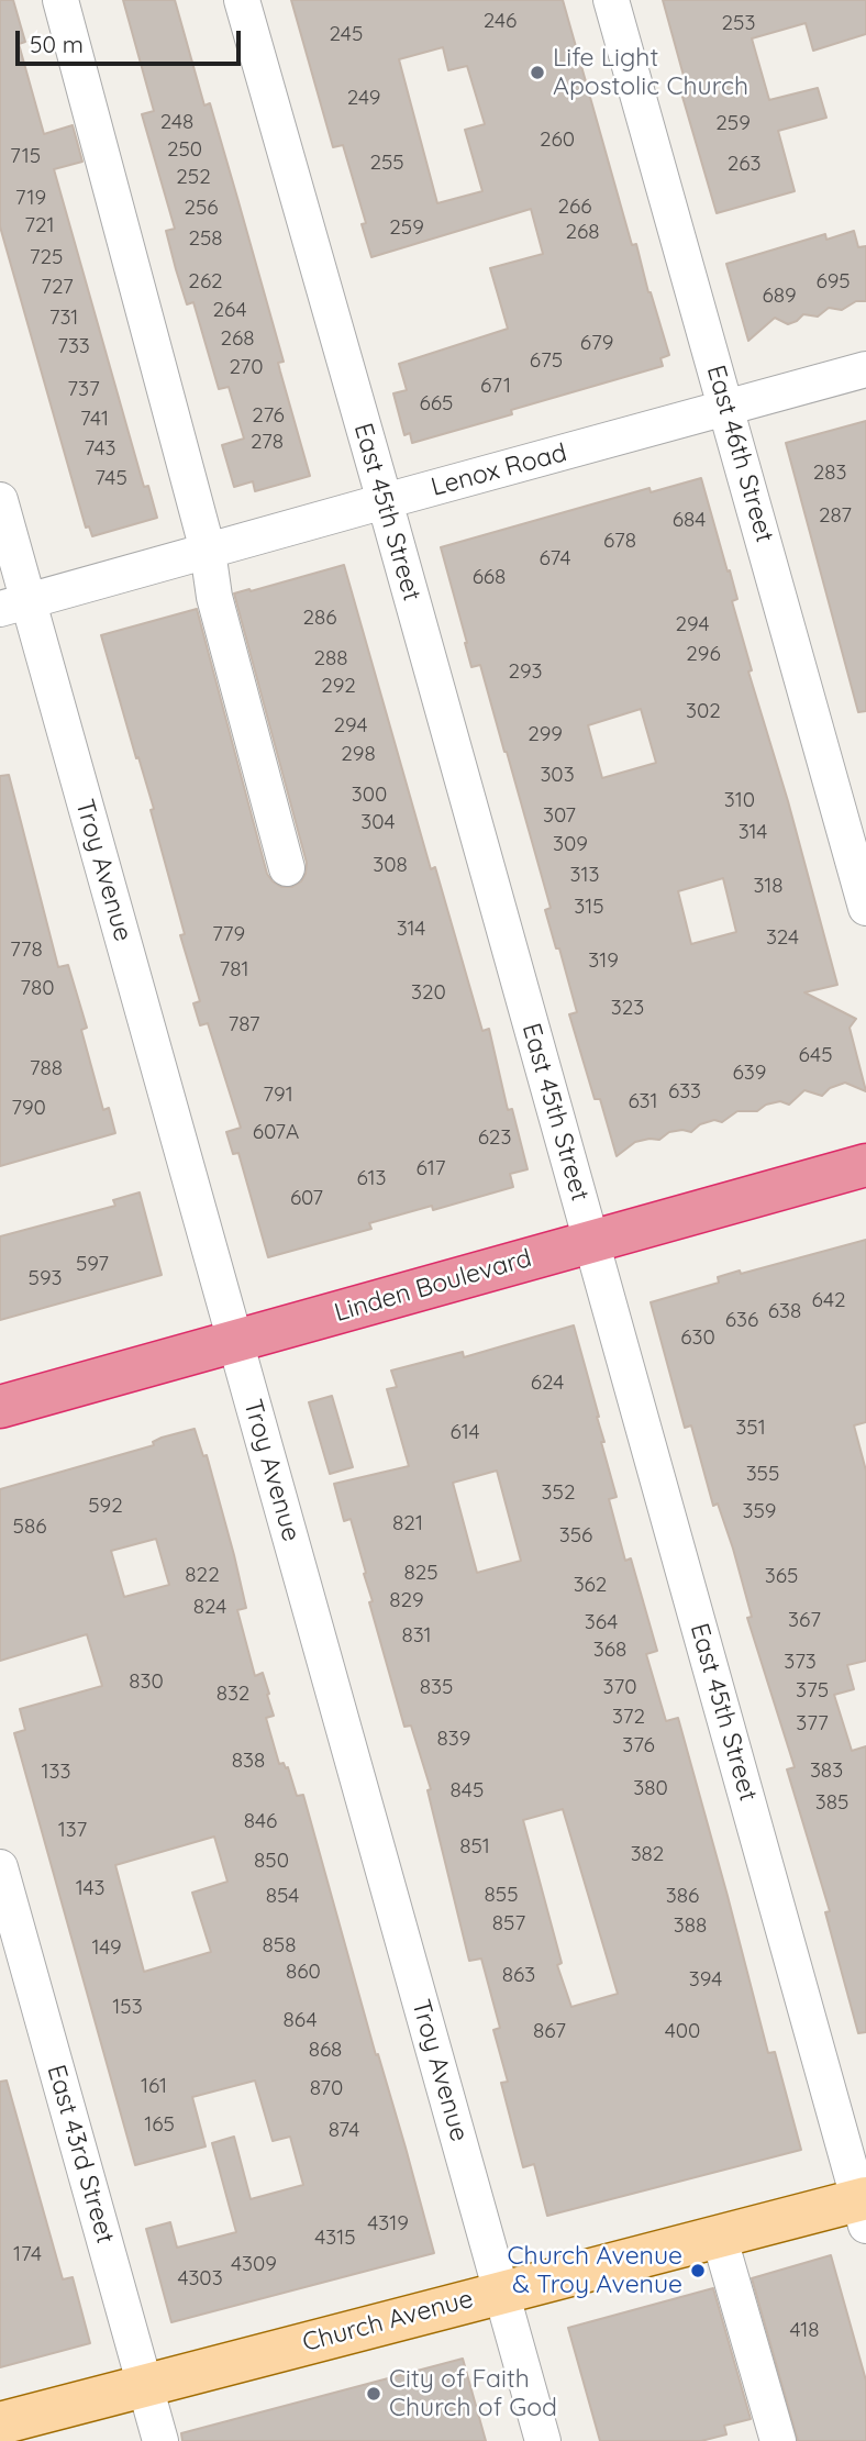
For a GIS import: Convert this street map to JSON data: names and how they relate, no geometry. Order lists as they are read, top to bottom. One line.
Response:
{"streets":{"highway":["Linden Boulevard"],"main road":["Church Avenue"],"street":["East 46th Street","Lenox Road","East 45th Street","Troy Avenue","East 43rd Street"]},"crossings":[["East 46th Street","Lenox Road"],["Lenox Road","East 45th Street"],["Lenox Road","Troy Avenue"],["East 45th Street","Linden Boulevard"],["East 45th Street","Church Avenue"],["Troy Avenue","Linden Boulevard"],["Troy Avenue","Church Avenue"],["East 43rd Street","Church Avenue"]],"places":["Life Light Apostolic Church","Church Avenue & Troy Avenue","City of Faith Church of God"],"house_numbers":["246","253","245","249","248","259","260","250","715","255","263","252","719","266","256","721","259","268","258","725","262","695","727","689","264","731","268","679","733","675","270","671","737","665","276","741","278","743","283","745","287","684","678","674","668","286","294","296","288","293","292","302","294","299","298","303","300","310","307","304","314","309","308","313","318","315","314","779","324","778","319","781","780","320","323","787","645","788","639","633","791","631","790","607A","623","617","613","607","597","593","642","638","636","630","624","351","614","355","352","592","359","821","586","356","825","822","365","362","829","824","367","364","831","368","373","830","835","370","375","832","372","377","839","376","838","383","133","380","845","385","846","137","851","382","850","143","855","854","386","857","388","858","149","860","863","394","153","864","867","400","868","161","870","165","874","4319","4315","174","4309","4303","418"],"scale_bar":"50 m"}
